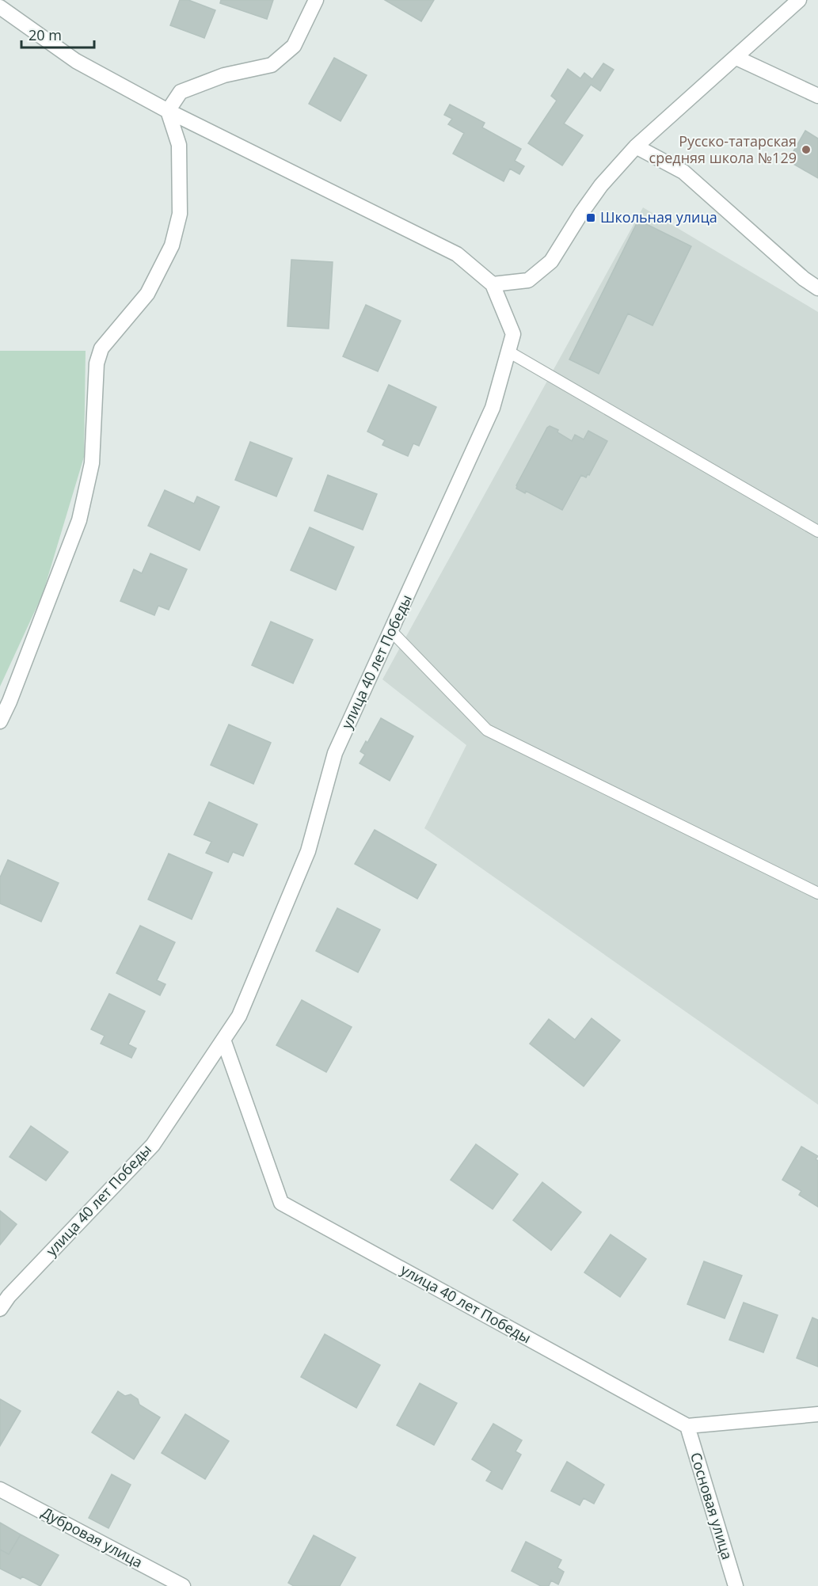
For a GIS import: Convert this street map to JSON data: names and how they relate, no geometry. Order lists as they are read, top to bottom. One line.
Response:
{"streets":{"street":["улица 40 лет Победы","Сосновая улица","Дубровая улица"]},"crossings":[["улица 40 лет Победы","Сосновая улица"]],"places":{"other":["Русско-татарская средняя школа №129"],"transit":["Школьная улица"]},"scale_bar":"20 m"}
